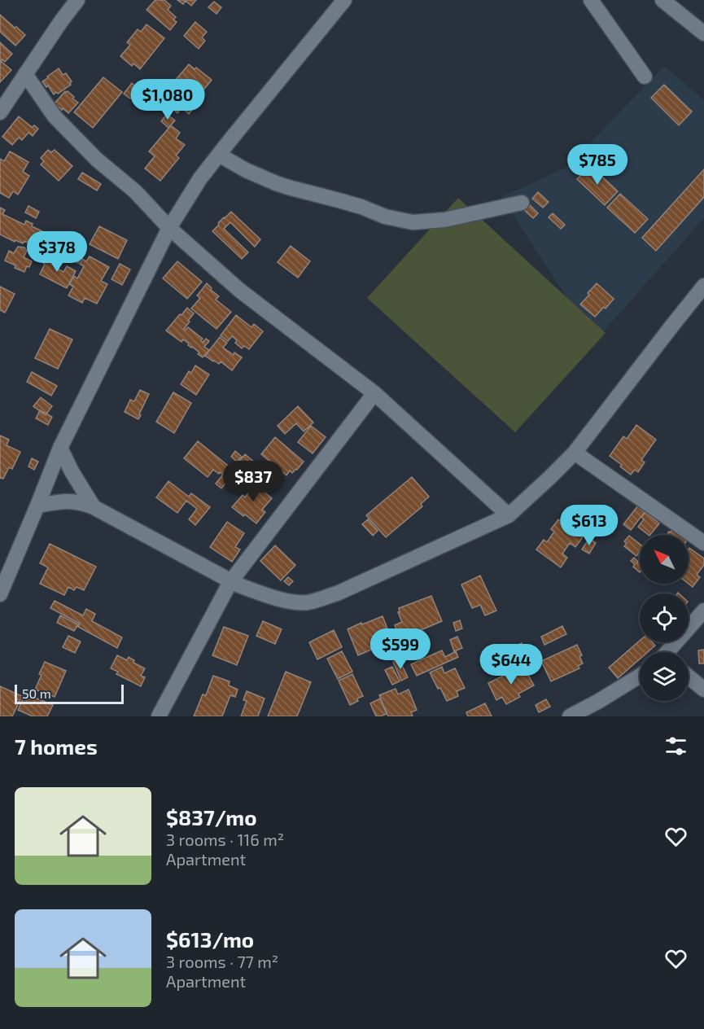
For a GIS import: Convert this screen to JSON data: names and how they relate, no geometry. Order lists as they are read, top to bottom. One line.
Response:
{"scale_bar":"50 m","north":"top left","page":{"price":["$1,080","$785","$378","$837","$613","$599","$644"],"scale":"50 m","heading":"7 homes","list":[{"name":"$837/mo","note":"3 rooms · 116 m² · Apartment"},{"name":"$613/mo","note":"3 rooms · 77 m² · Apartment"}]}}
